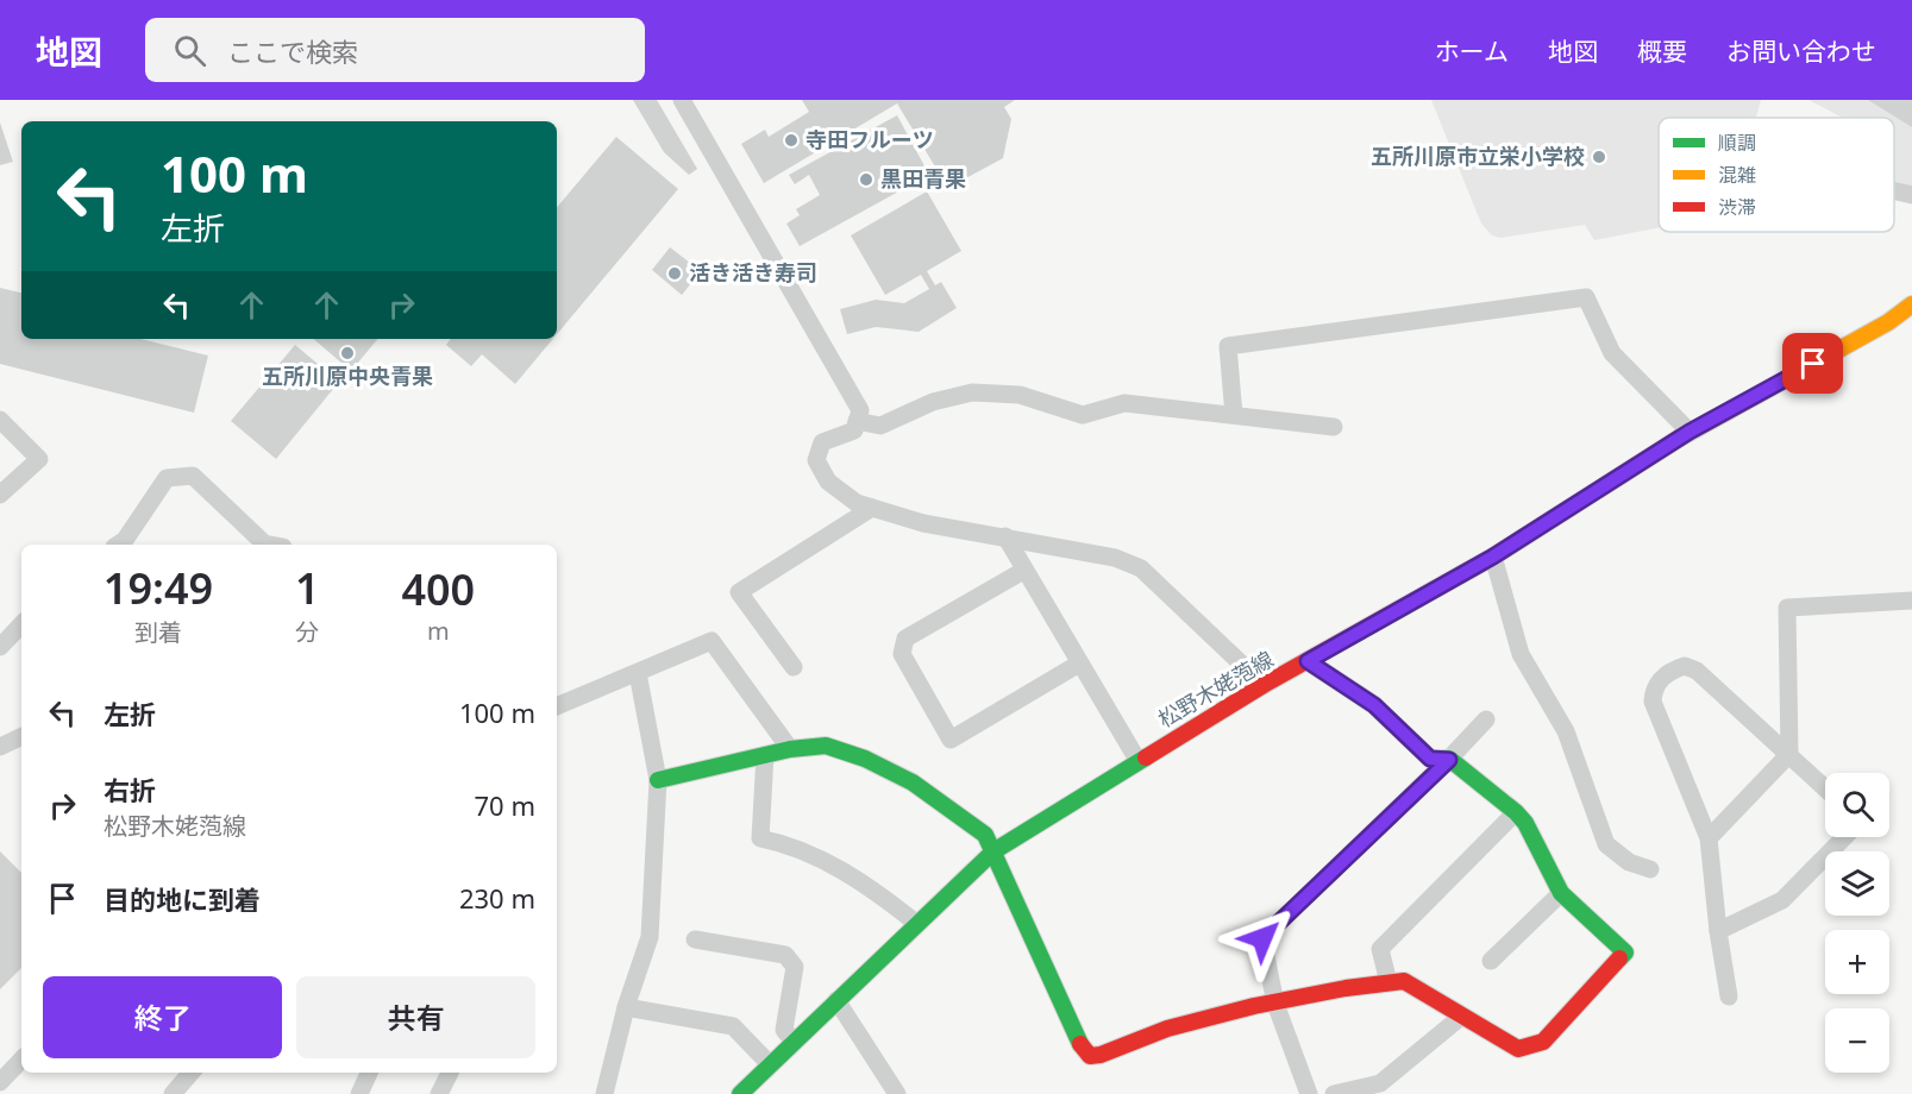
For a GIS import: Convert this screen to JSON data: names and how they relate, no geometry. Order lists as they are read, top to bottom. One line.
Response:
{"streets":{"street":["松野木姥萢線"]},"places":["寺田フルーツ","五所川原市立栄小学校","黒田青果","活き活き寿司","五所川原中央青果"],"legend":["順調","混雑","渋滞"],"page":{"header":"地図","search":"ここで検索","nav":["ホーム","地図","概要","お問い合わせ"],"turn":["100 m","左折"],"eta":["19:49","到着","1","分","400","m"],"list":[{"name":"左折","value":"100 m"},{"name":"右折","note":"松野木姥萢線","value":"70 m"},{"name":"目的地に到着","value":"230 m"}],"map_buttons":["+","−"],"buttons":["終了","共有"]}}
